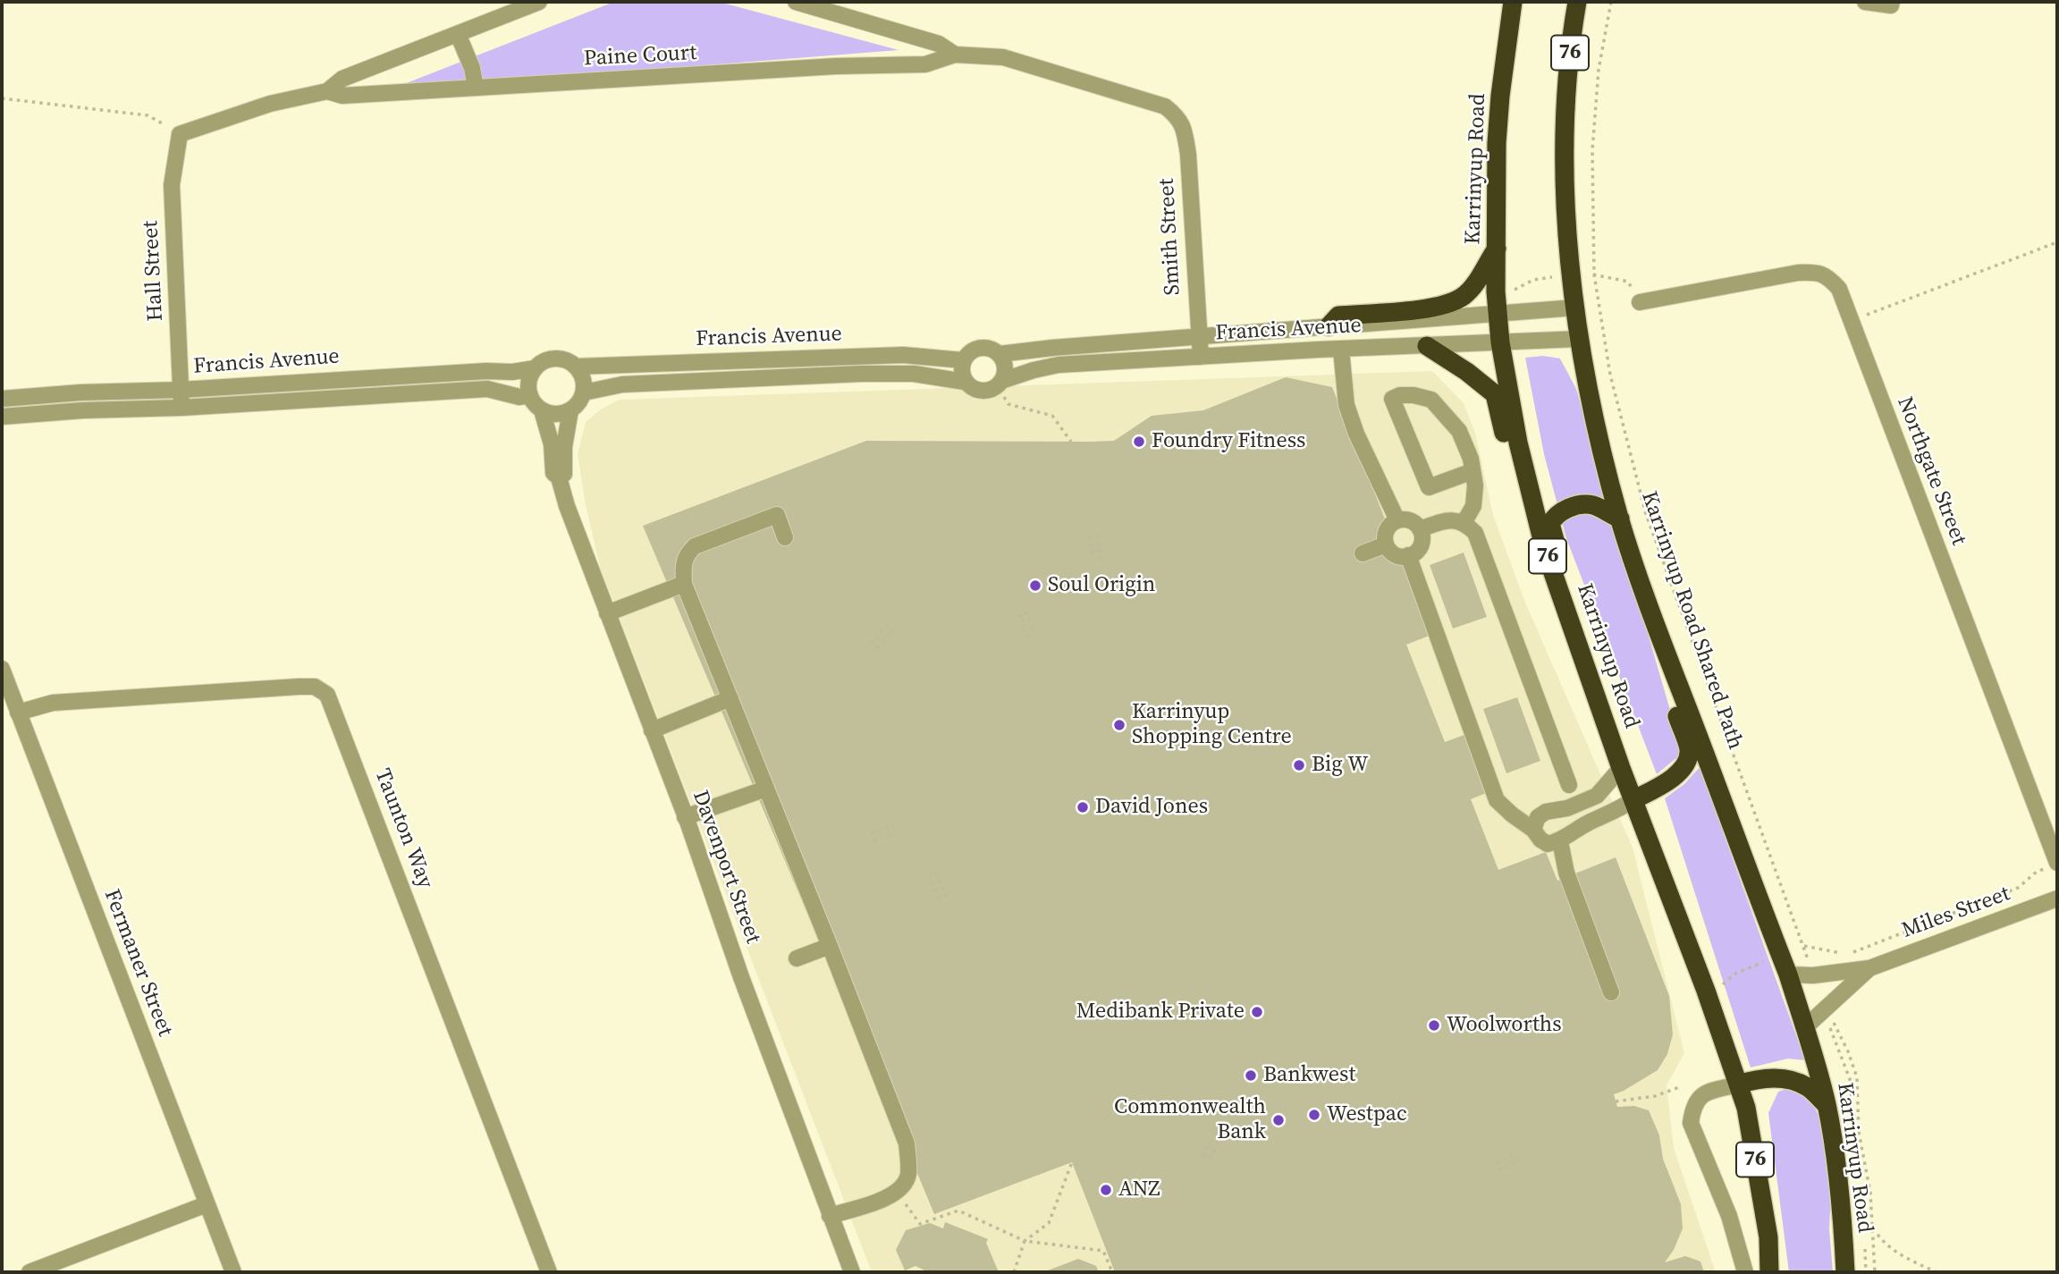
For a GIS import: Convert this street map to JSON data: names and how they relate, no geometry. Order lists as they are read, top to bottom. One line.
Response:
{"streets":{"highway":["76","Karrinyup Road"],"street":["Paine Court","Smith Street","Hall Street","Francis Avenue","Northgate Street","Taunton Way","Davenport Street","Miles Street","Fermaner Street"]},"crossings":[["Paine Court","Smith Street"],["Paine Court","Hall Street"],["Karrinyup Road","Francis Avenue"],["Karrinyup Road","Miles Street"],["Smith Street","Francis Avenue"],["Hall Street","Francis Avenue"],["Francis Avenue","Davenport Street"],["Taunton Way","Fermaner Street"]],"places":["Foundry Fitness","Soul Origin","Karrinyup Shopping Centre","Big W","David Jones","Medibank Private","Woolworths","Bankwest","Westpac","Commonwealth Bank","ANZ"]}
